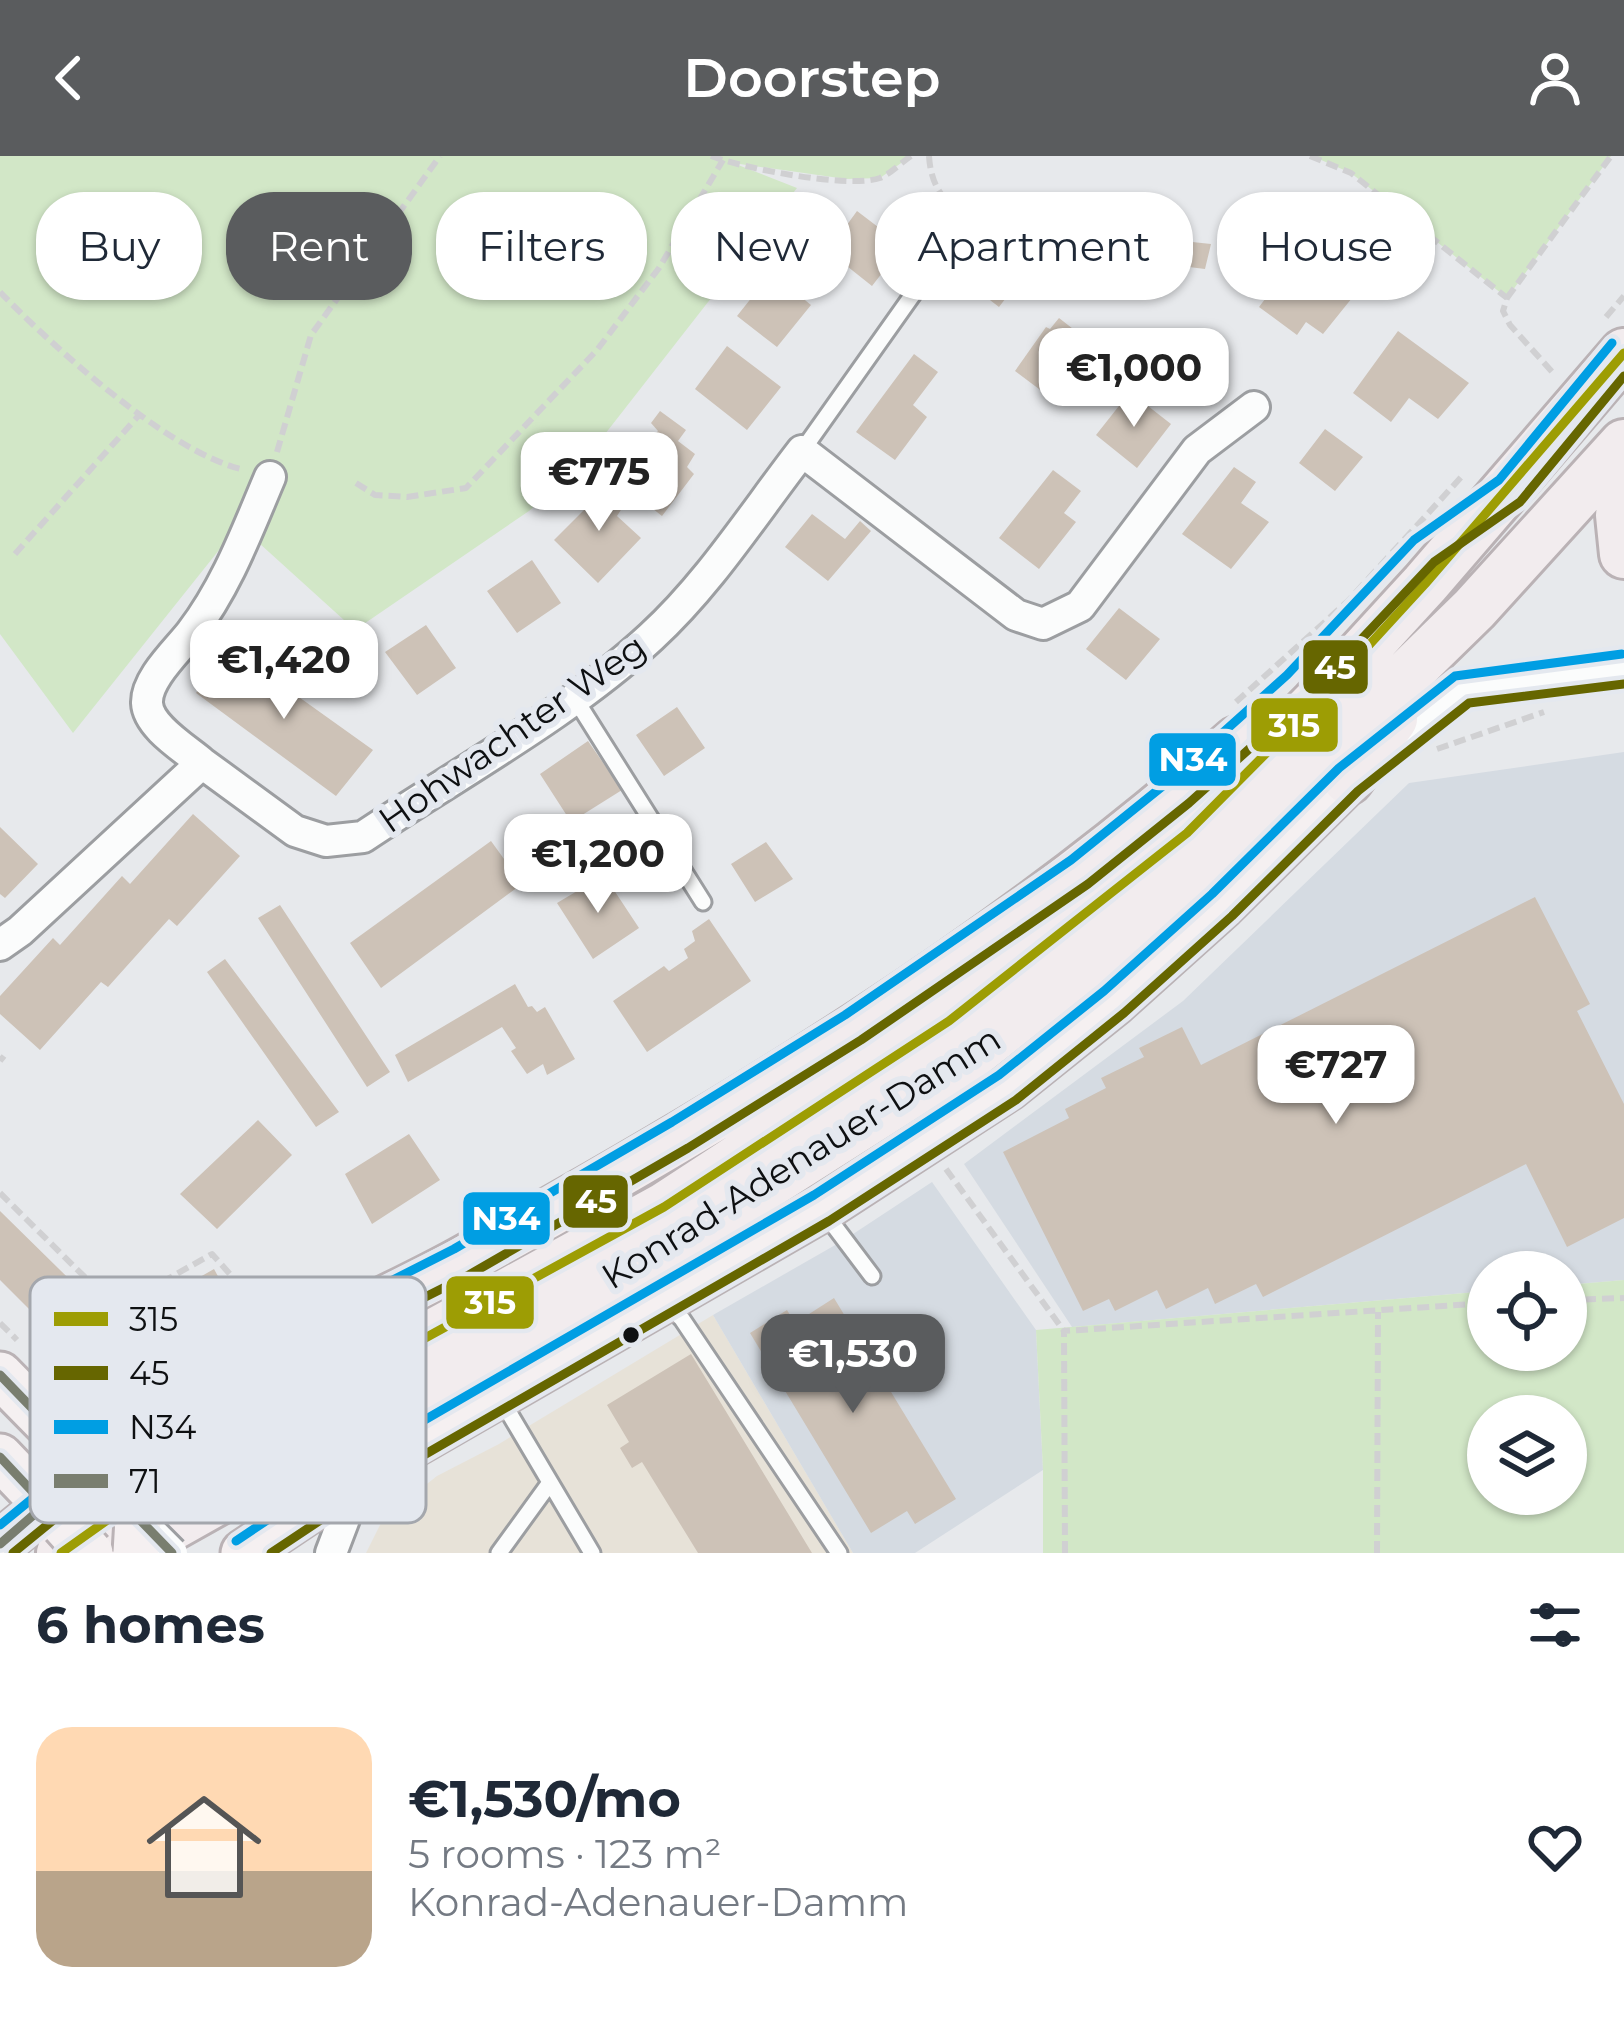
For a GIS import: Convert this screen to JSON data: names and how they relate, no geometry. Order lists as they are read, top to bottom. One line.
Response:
{"streets":{"highway":["Konrad-Adenauer-Damm"],"street":["Hohwachter Weg"]},"lines":["transit line N34","transit line 315","transit line 45","transit line 71"],"legend":["315","45","N34","71"],"page":{"header":"Doorstep","chip":["Buy","Rent","Filters","New","Apartment","House"],"price":["€1,000","€775","€1,420","€1,200","€727","€1,530"],"heading":"6 homes","list":[{"name":"€1,530/mo","note":"5 rooms · 123 m² · Konrad-Adenauer-Damm"}]}}
